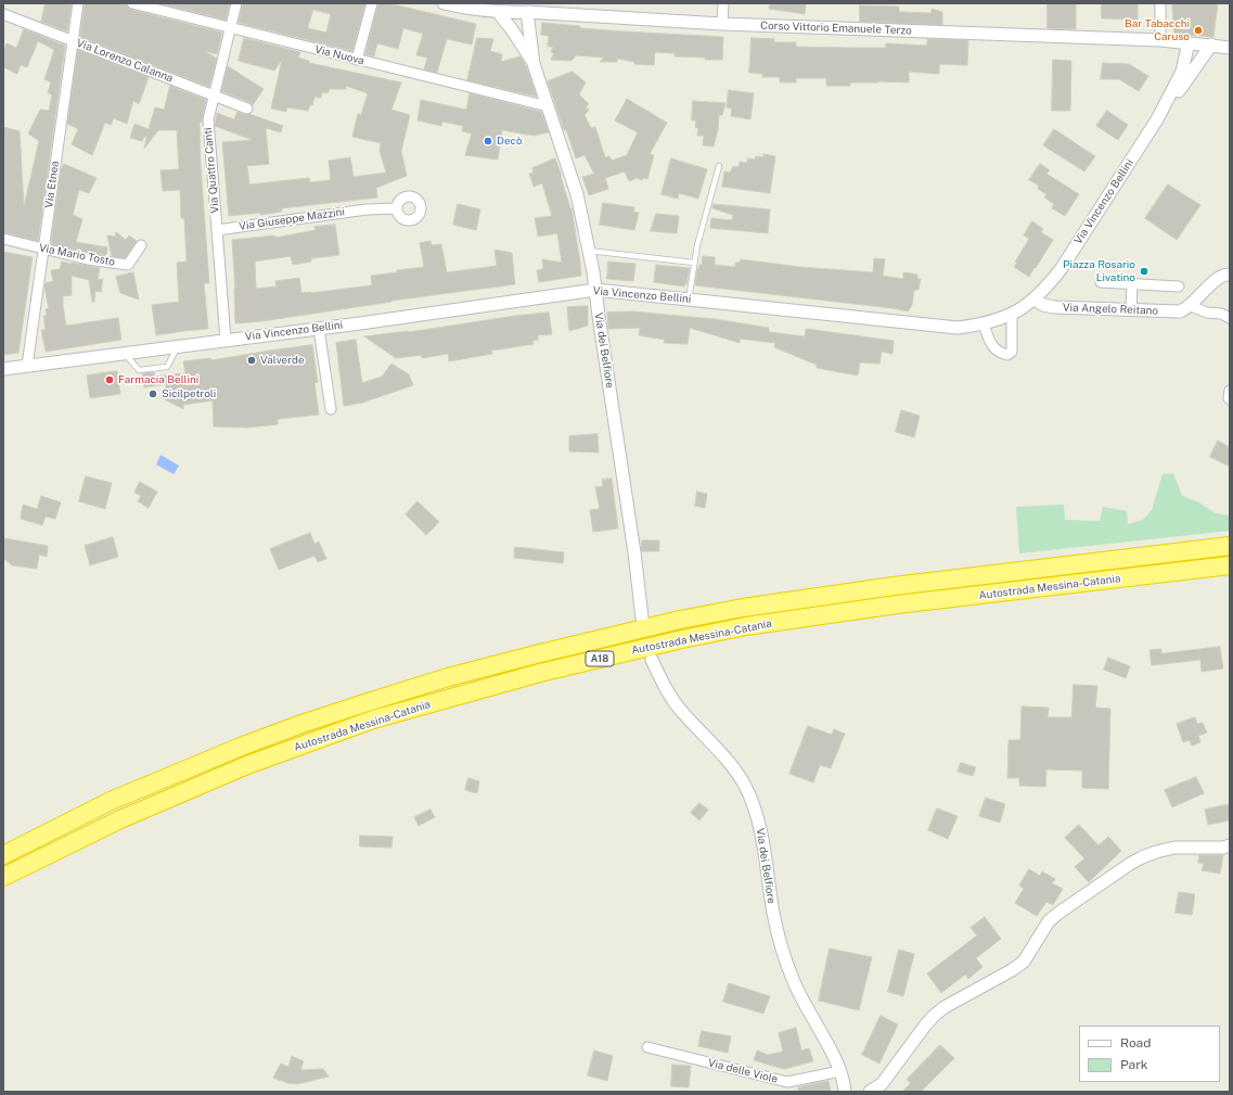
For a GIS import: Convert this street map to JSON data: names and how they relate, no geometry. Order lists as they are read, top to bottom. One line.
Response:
{"streets":{"highway":["Autostrada Messina-Catania","A18"],"street":["Corso Vittorio Emanuele Terzo","Via Nuova","Via Lorenzo Calanna","Via Quattro Canti","Via Etnea","Via Vincenzo Bellini","Via Giuseppe Mazzini","Via Mario Tosto","Via Angelo Reitano","Via dei Belfiore","Via delle Viole"]},"crossings":[["Via Nuova","Via Quattro Canti"],["Via Nuova","Via dei Belfiore"],["Via Lorenzo Calanna","Via Quattro Canti"],["Via Lorenzo Calanna","Via Etnea"],["Via Quattro Canti","Via Vincenzo Bellini"],["Via Quattro Canti","Via Giuseppe Mazzini"],["Via Etnea","Via Vincenzo Bellini"],["Via Etnea","Via Mario Tosto"],["Via Vincenzo Bellini","Via Angelo Reitano"],["Via Vincenzo Bellini","Via dei Belfiore"],["Via dei Belfiore","Via delle Viole"]],"places":["Bar Tabacchi Caruso","Decò","Piazza Rosario Livatino","Valverde","Farmacia Bellini","Sicilpetroli"],"legend":["Road","Park"]}
